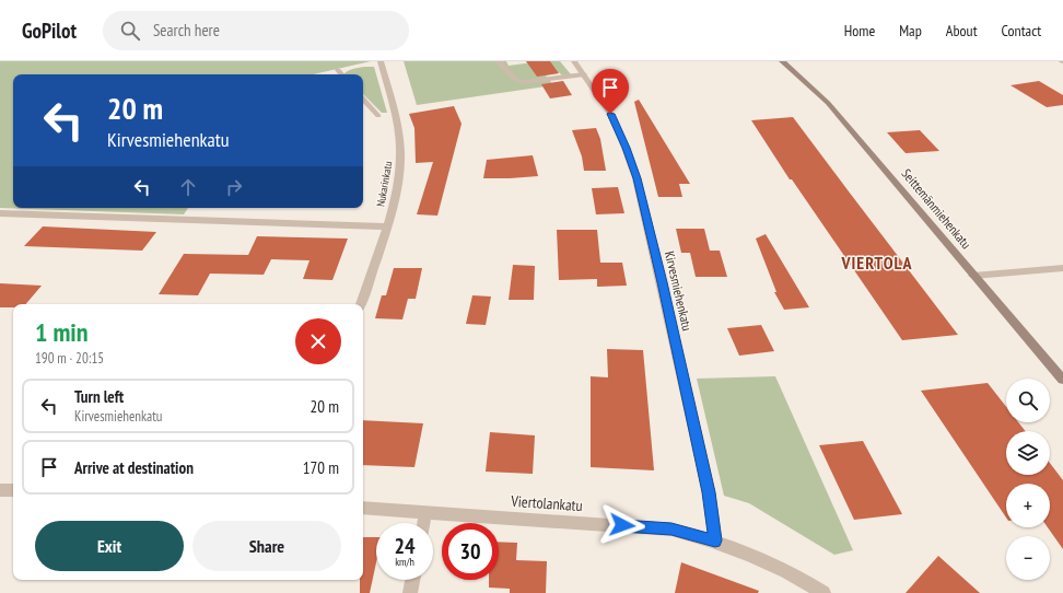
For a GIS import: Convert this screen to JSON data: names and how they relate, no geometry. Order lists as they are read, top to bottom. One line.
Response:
{"streets":{"street":["Nukarinkatu","Seittemänmiehenkatu","Kirvesmiehenkatu","Viertolankatu"]},"crossings":[["Kirvesmiehenkatu","Viertolankatu"]],"districts":["VIERTOLA"],"page":{"header":"GoPilot","search":"Search here","nav":["Home","Map","About","Contact"],"turn":["20 m","Kirvesmiehenkatu"],"heading":["1 min","190 m · 20:15"],"map_buttons":["+","−"],"list":[{"name":"Turn left","note":"Kirvesmiehenkatu","value":"20 m"},{"name":"Arrive at destination","value":"170 m"}],"buttons":["Exit","Share"],"speed":"24 km/h","limit":"30"}}
